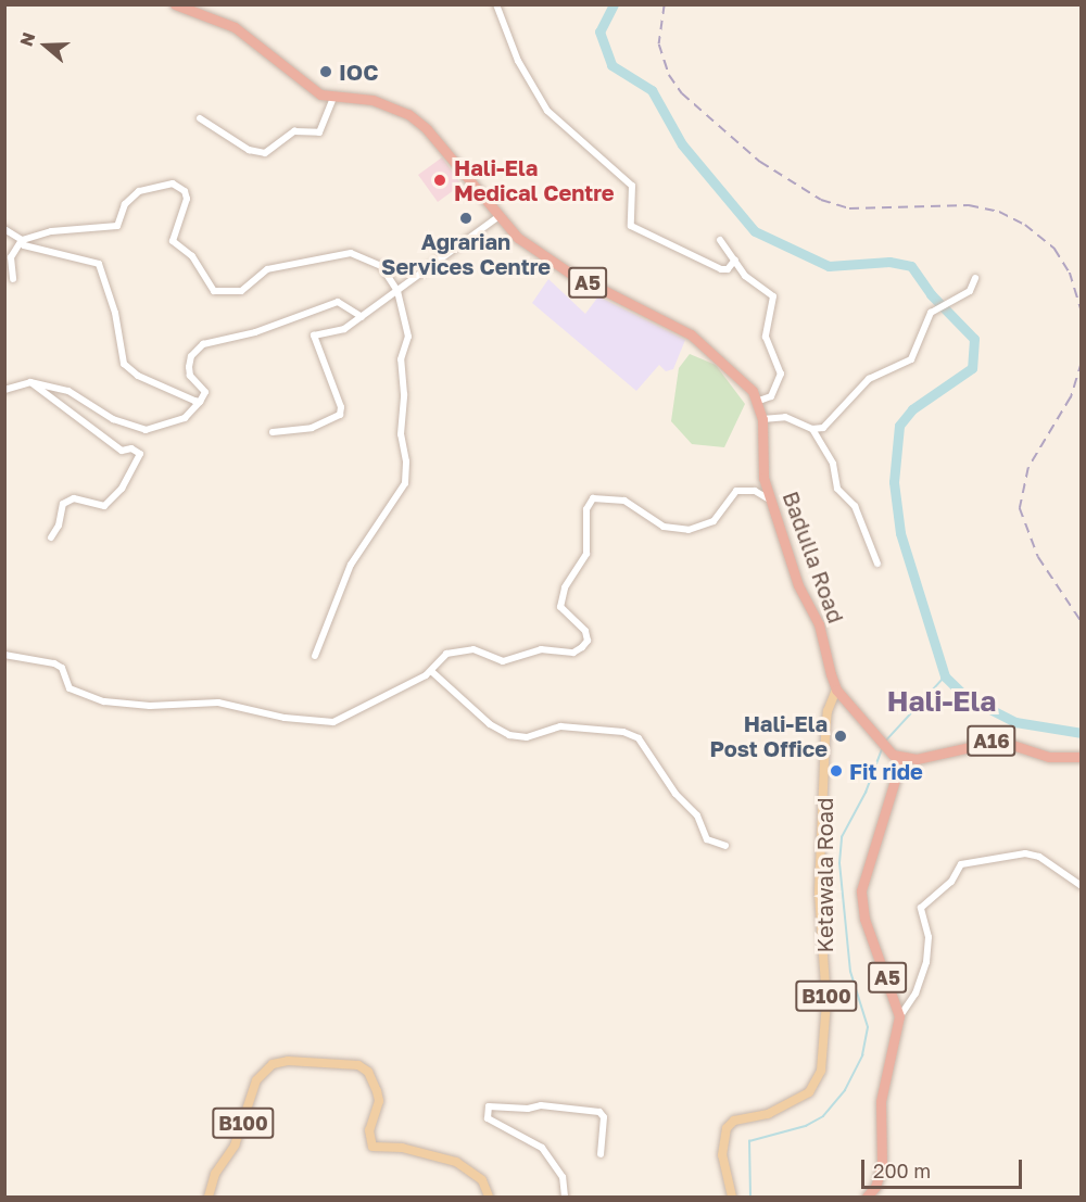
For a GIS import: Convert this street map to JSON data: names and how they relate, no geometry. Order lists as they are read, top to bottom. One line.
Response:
{"streets":{"highway":["A5","Badulla Road","A16"],"main road":["Ketawala Road","B100"]},"crossings":[["A5","Badulla Road"],["A5","A16"],["Badulla Road","A16"],["Badulla Road","Ketawala Road"]],"districts":["Hali-Ela"],"places":["IOC","Hali-Ela Medical Centre","Agrarian Services Centre","Hali-Ela Post Office","Fit ride"],"scale_bar":"200 m","north":"left"}
